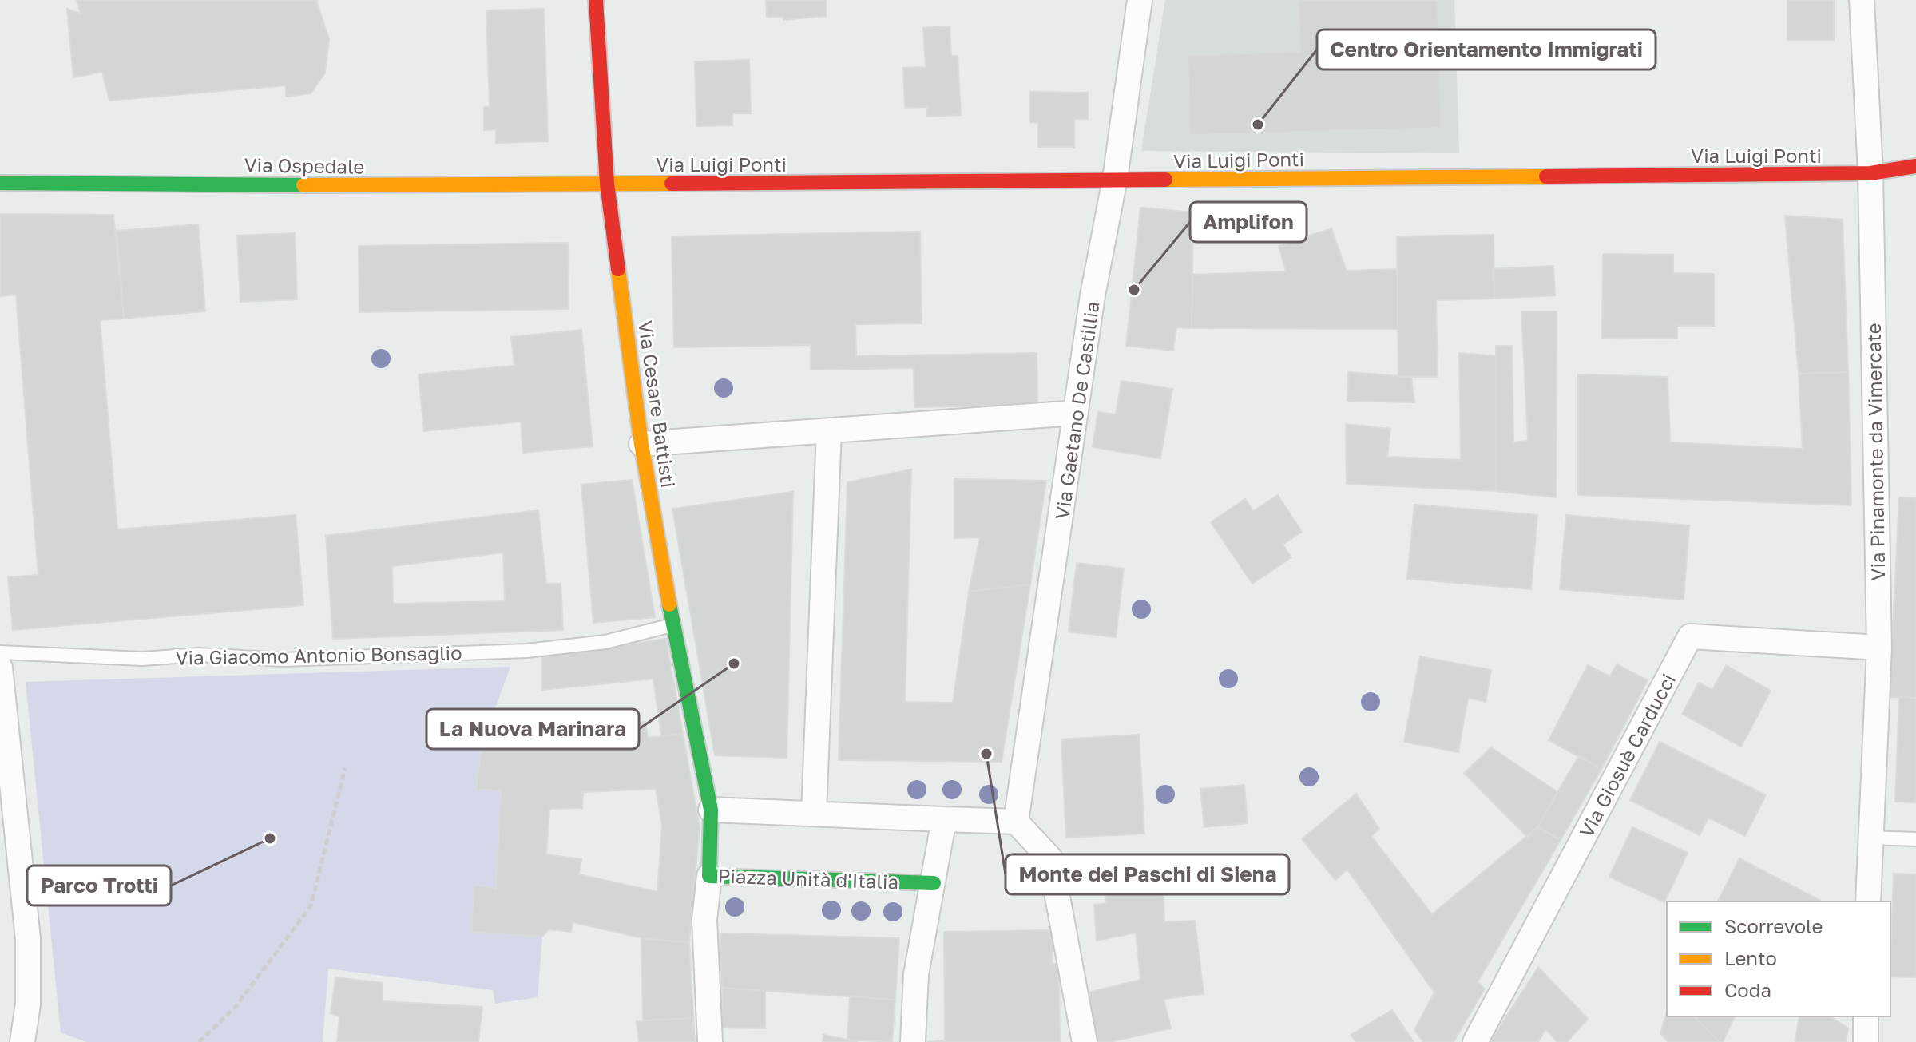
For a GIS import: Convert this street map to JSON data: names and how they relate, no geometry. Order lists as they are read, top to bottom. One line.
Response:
{"streets":{"street":["Via Luigi Ponti","Via Ospedale","Via Cesare Battisti","Via Gaetano De Castillia","Via Pinamonte da Vimercate","Via Giosuè Carducci","Piazza Unità d'Italia"],"lane":["Via Giacomo Antonio Bonsaglio"]},"crossings":[["Via Luigi Ponti","Via Ospedale"],["Via Luigi Ponti","Via Cesare Battisti"],["Via Luigi Ponti","Via Gaetano De Castillia"],["Via Luigi Ponti","Via Pinamonte da Vimercate"],["Via Ospedale","Via Cesare Battisti"],["Via Cesare Battisti","Via Giacomo Antonio Bonsaglio"],["Via Cesare Battisti","Piazza Unità d'Italia"],["Via Pinamonte da Vimercate","Via Giosuè Carducci"]],"places":["Centro Orientamento Immigrati","Amplifon","La Nuova Marinara","Monte dei Paschi di Siena","Parco Trotti"],"legend":["Scorrevole","Lento","Coda"]}
